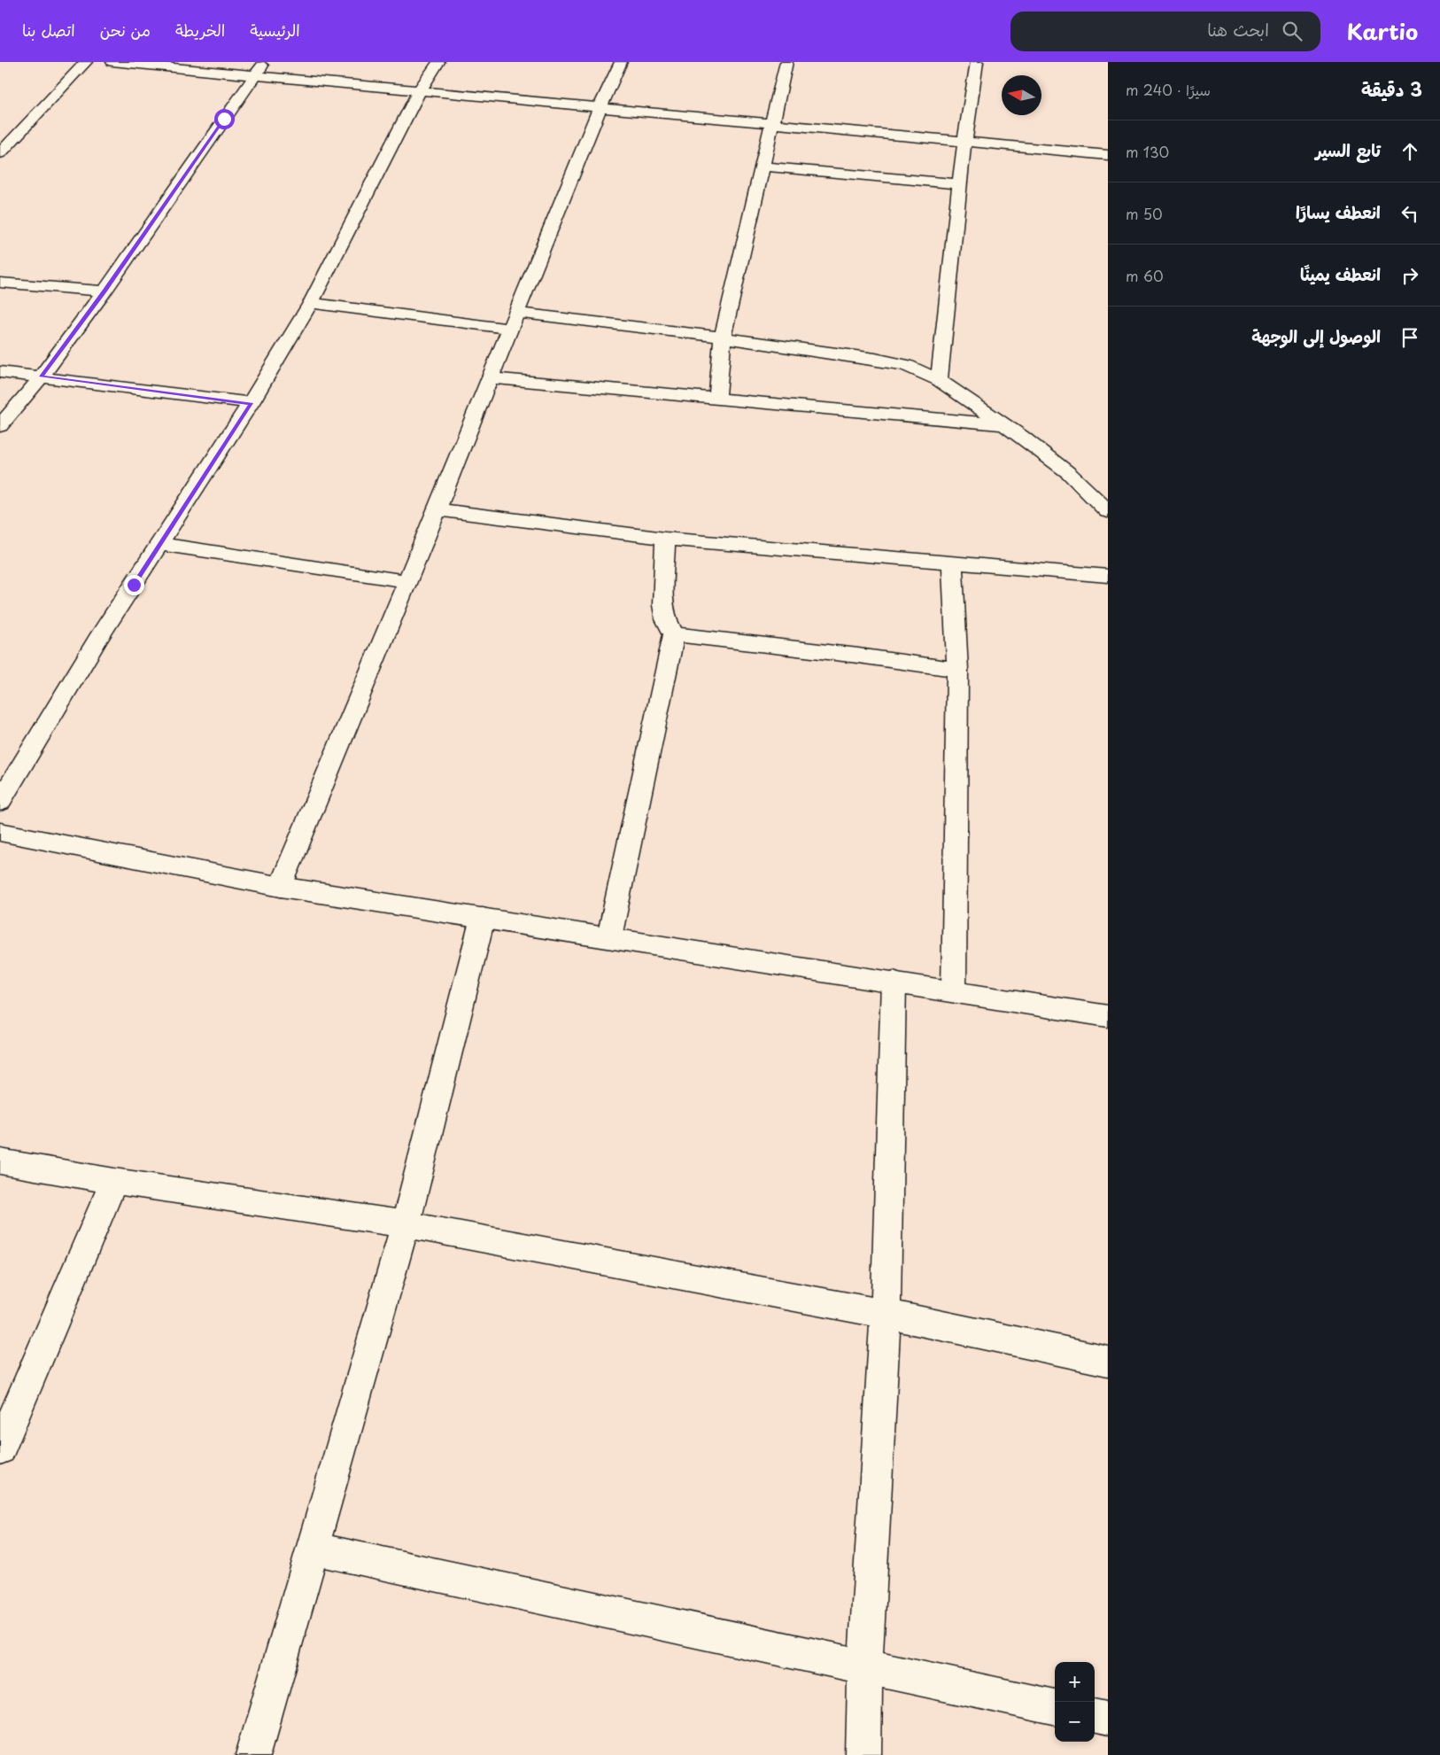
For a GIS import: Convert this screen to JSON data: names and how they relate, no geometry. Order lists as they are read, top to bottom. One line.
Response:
{"north":"left","page":{"header":"Kartio","search":"ابحث هنا","nav":["الرئيسية","الخريطة","من نحن","اتصل بنا"],"heading":["3 دقيقة","سيرًا · 240 m"],"list":[["تابع السير","130 m"],["انعطف يسارًا","50 m"],["انعطف يمينًا","60 m"],"الوصول إلى الوجهة"],"map_buttons":["+","−"]}}
